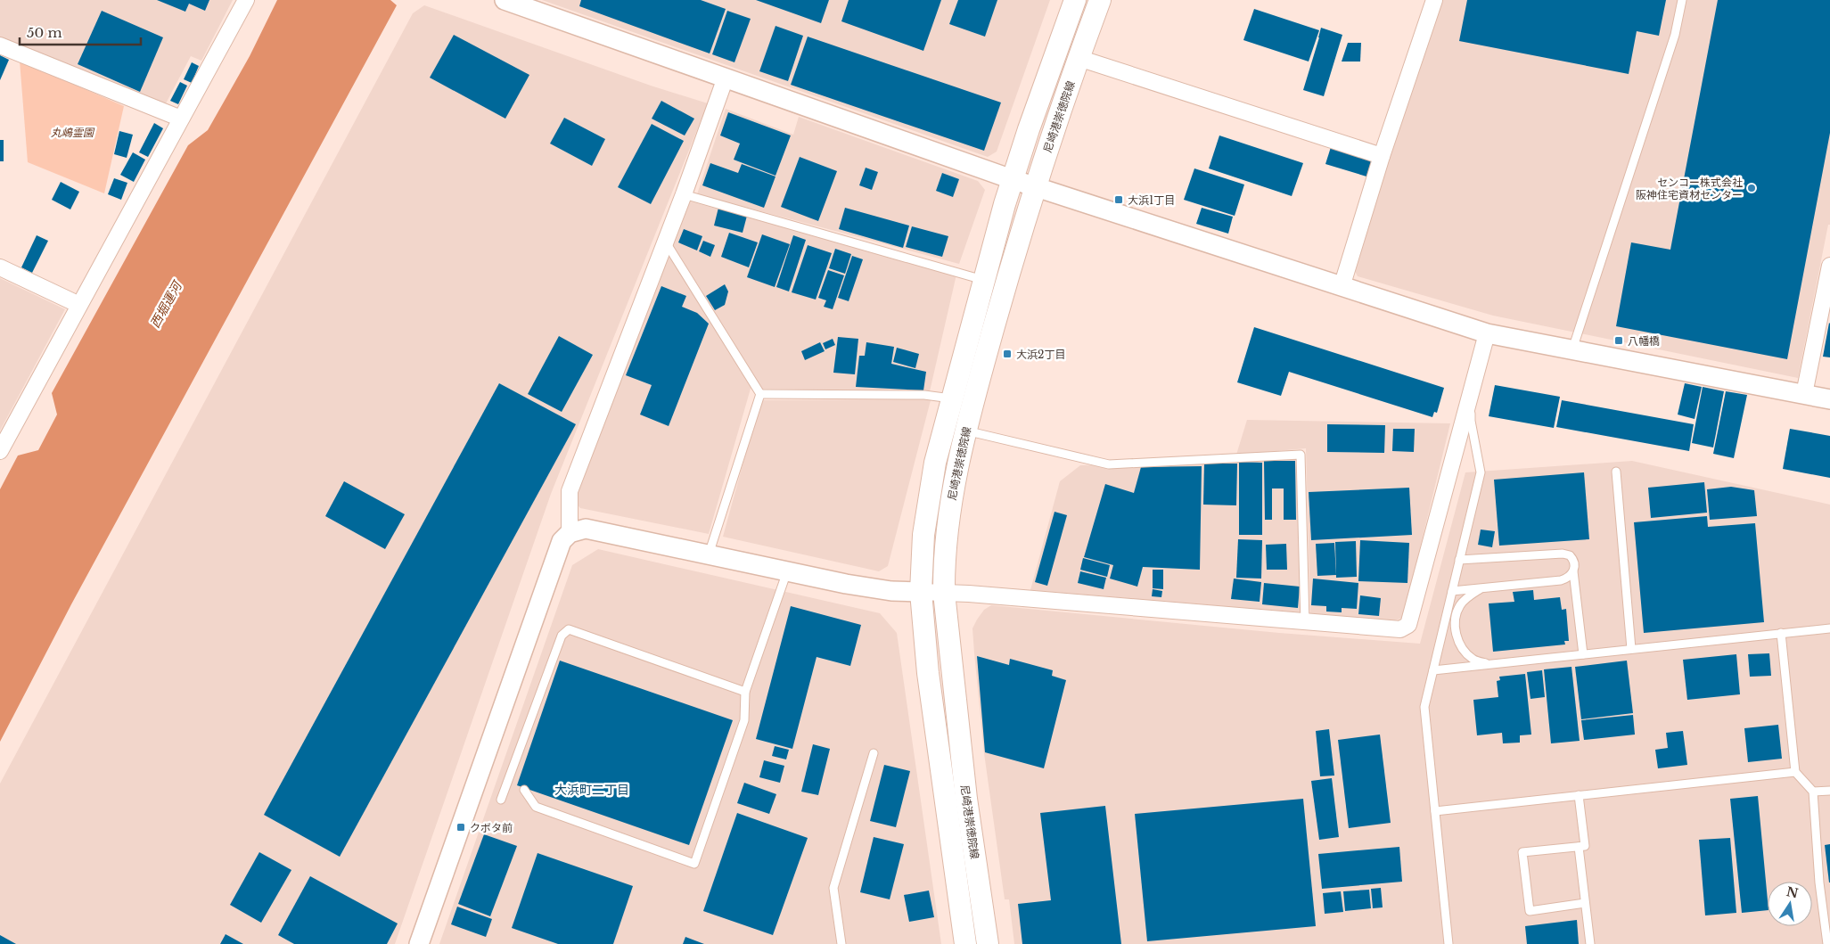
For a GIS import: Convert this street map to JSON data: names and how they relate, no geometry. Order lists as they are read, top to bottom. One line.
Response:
{"streets":{"main road":["尼崎港崇徳院線"]},"districts":["大浜町二丁目"],"water":["西堀運河"],"parks":["丸嶋霊園"],"places":{"other":["センコー株式会社 阪神住宅資材センター"],"transit":["大浜1丁目","八幡橋","大浜2丁目","クボタ前"]},"scale_bar":"50 m","north":"top"}
